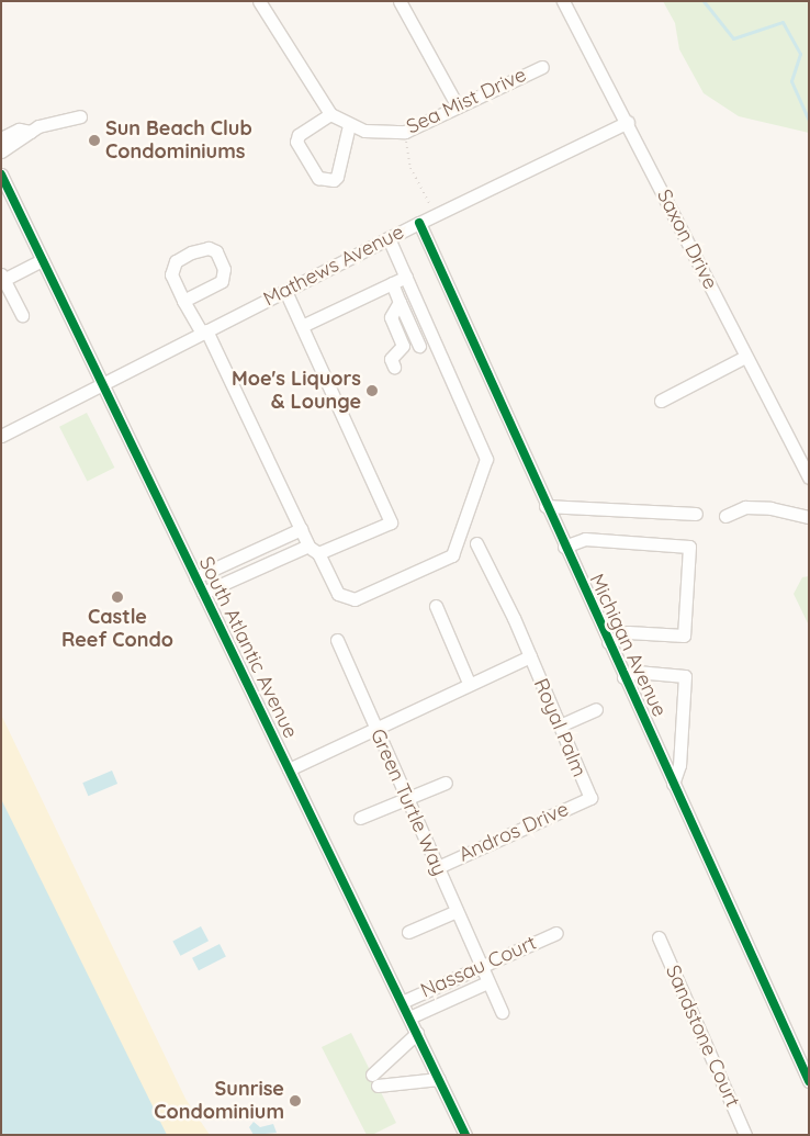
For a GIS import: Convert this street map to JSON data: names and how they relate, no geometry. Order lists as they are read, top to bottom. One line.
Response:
{"streets":{"street":["Sea Mist Drive","Saxon Drive","Mathews Avenue","Michigan Avenue","South Atlantic Avenue","Royal Palm","Green Turtle Way","Andros Drive","Nassau Court","Sandstone Court"]},"crossings":[["Saxon Drive","Mathews Avenue"],["Mathews Avenue","Michigan Avenue"],["Mathews Avenue","South Atlantic Avenue"],["South Atlantic Avenue","Nassau Court"],["Royal Palm","Andros Drive"],["Green Turtle Way","Andros Drive"],["Green Turtle Way","Nassau Court"]],"places":["Sun Beach Club Condominiums","Moe's Liquors & Lounge","Castle Reef Condo","Sunrise Condominium"]}
